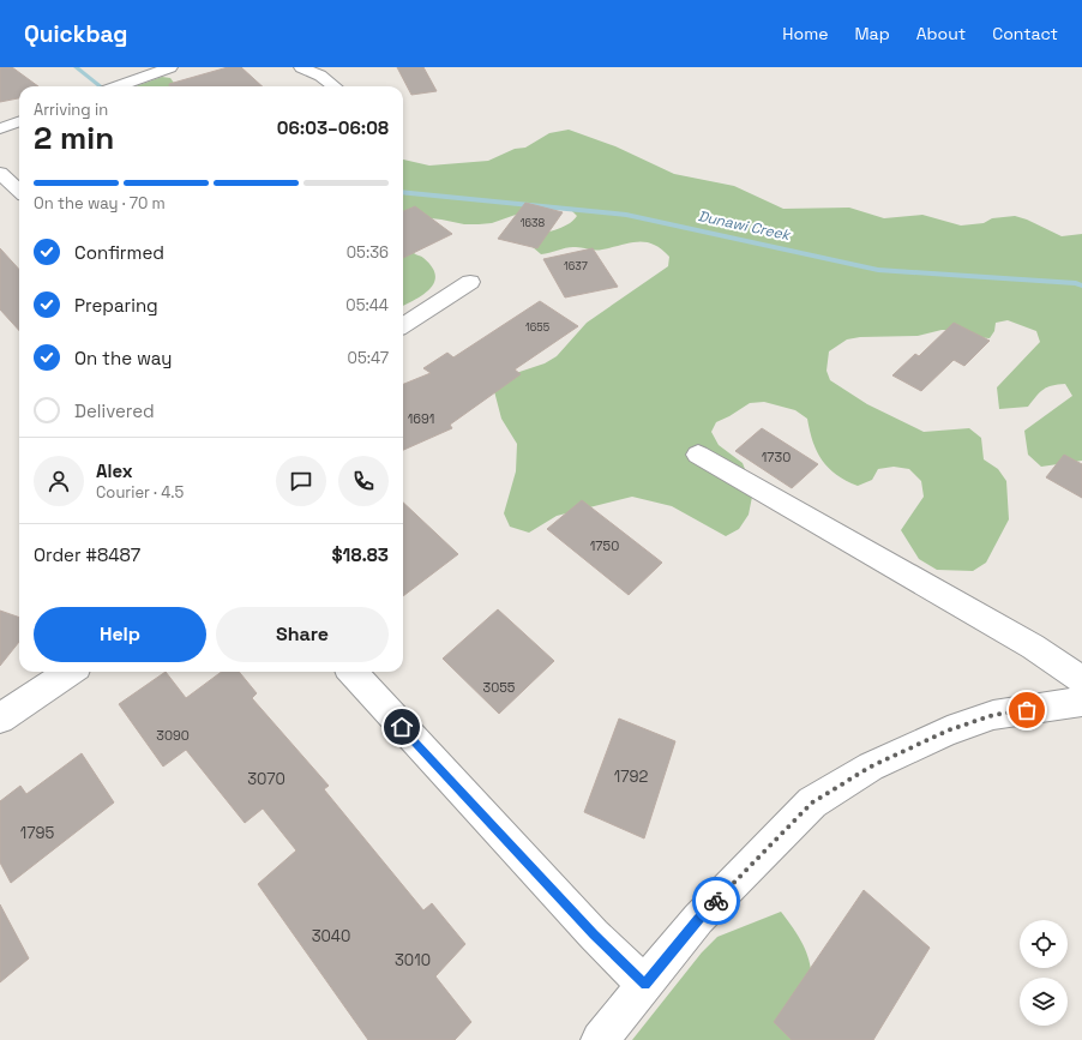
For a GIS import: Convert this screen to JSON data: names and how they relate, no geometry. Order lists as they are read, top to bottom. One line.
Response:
{"water":["Dunawi Creek"],"house_numbers":["1638","1637","1655","1691","1730","1750","3055","3090","1792","3070","1795","3040","3010"],"page":{"header":"Quickbag","nav":["Home","Map","About","Contact"],"heading":["2 min","Arriving in","06:03–06:08"],"panel":["Alex","Courier · 4.5","Order #8487","$18.83"],"bar":"On the way · 70 m","list":[["Confirmed","05:36"],["Preparing","05:44"],["On the way","05:47"],"Delivered"],"buttons":["Help","Share"]}}
